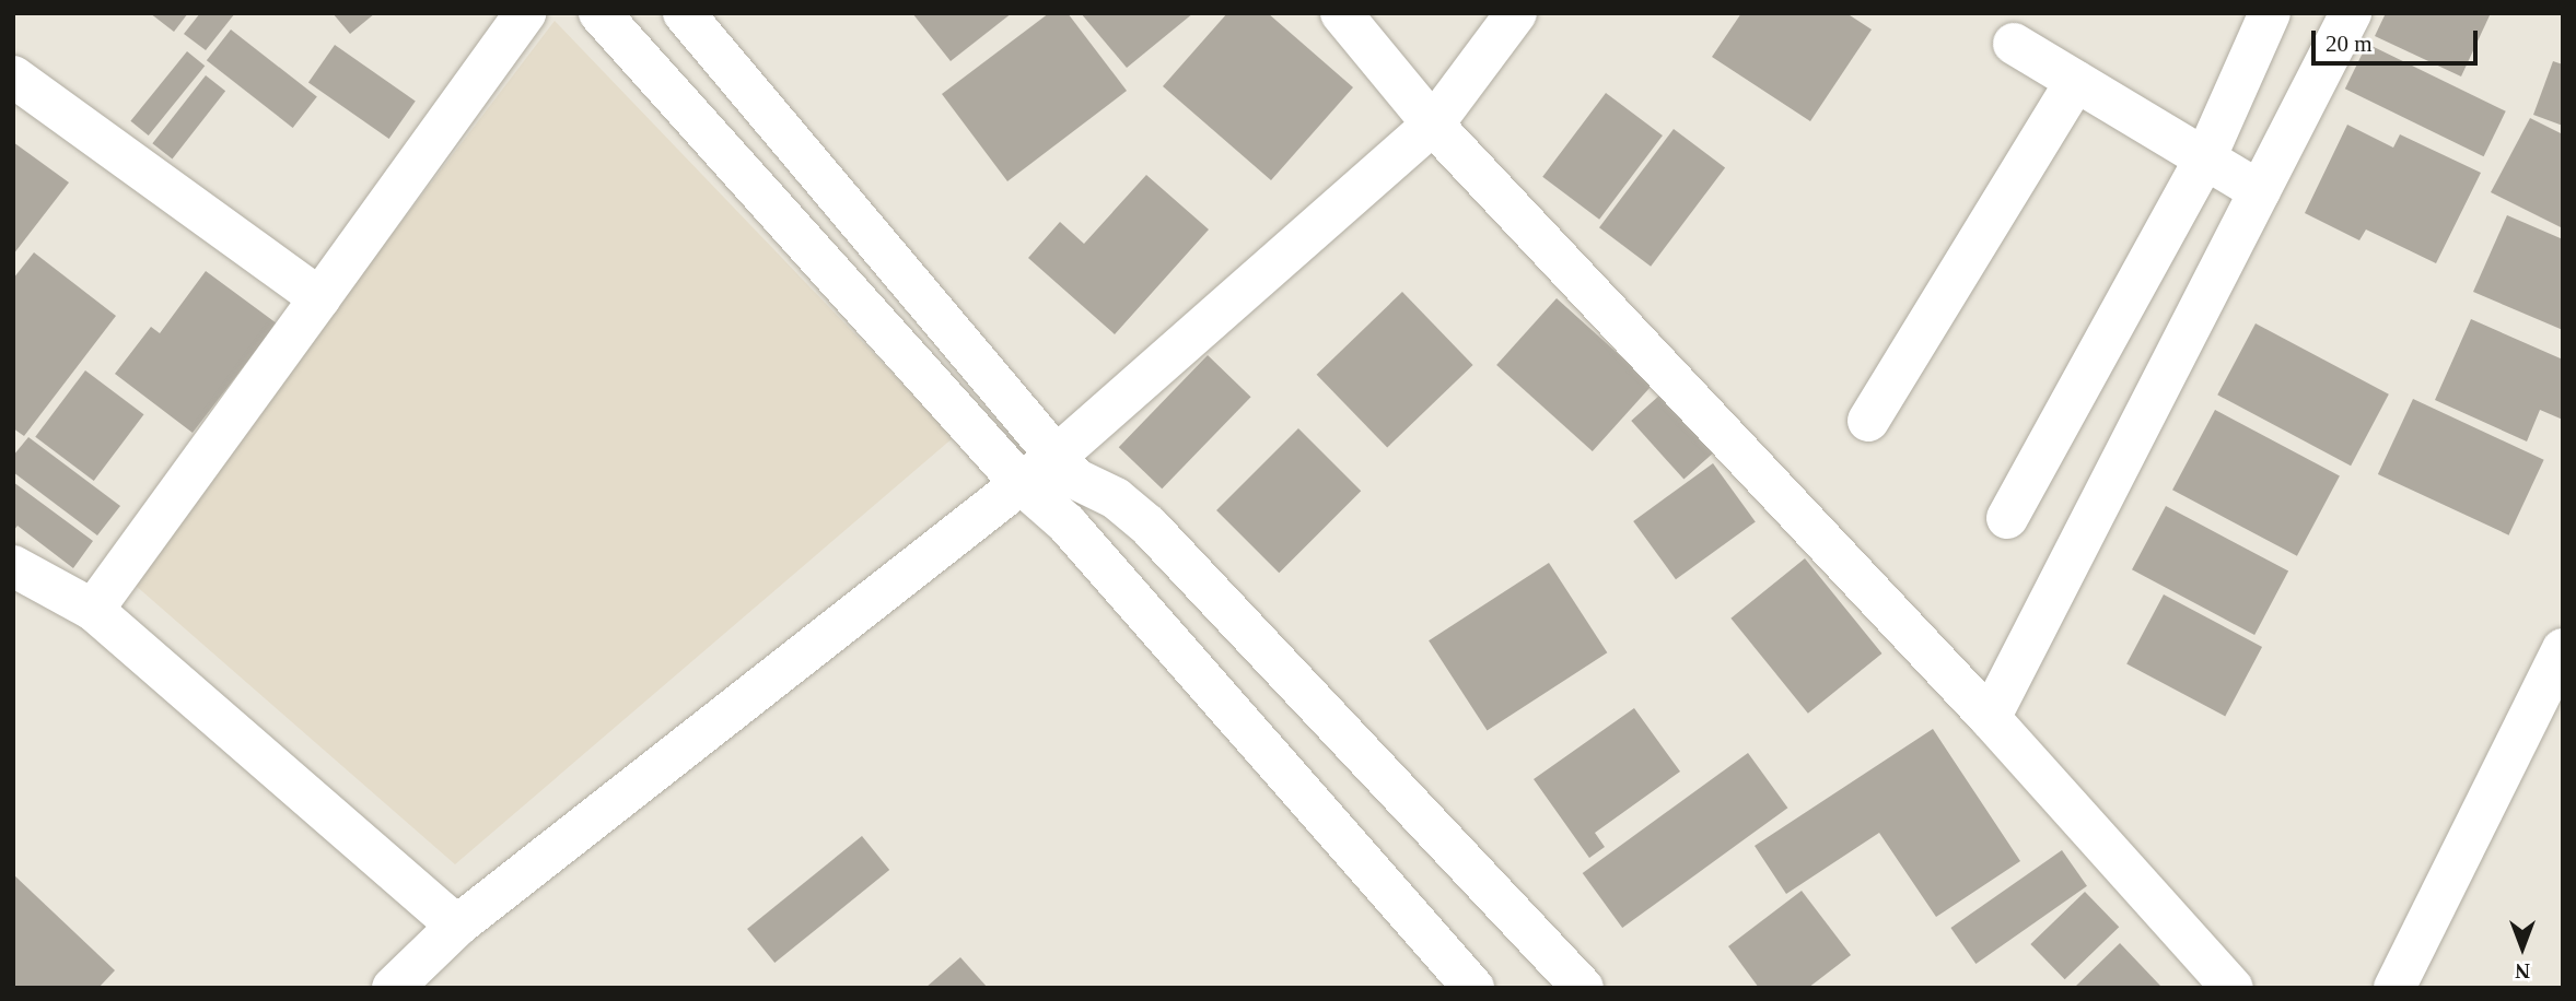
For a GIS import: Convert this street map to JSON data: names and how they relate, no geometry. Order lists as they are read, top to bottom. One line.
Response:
{"scale_bar":"20 m","north":"bottom"}
